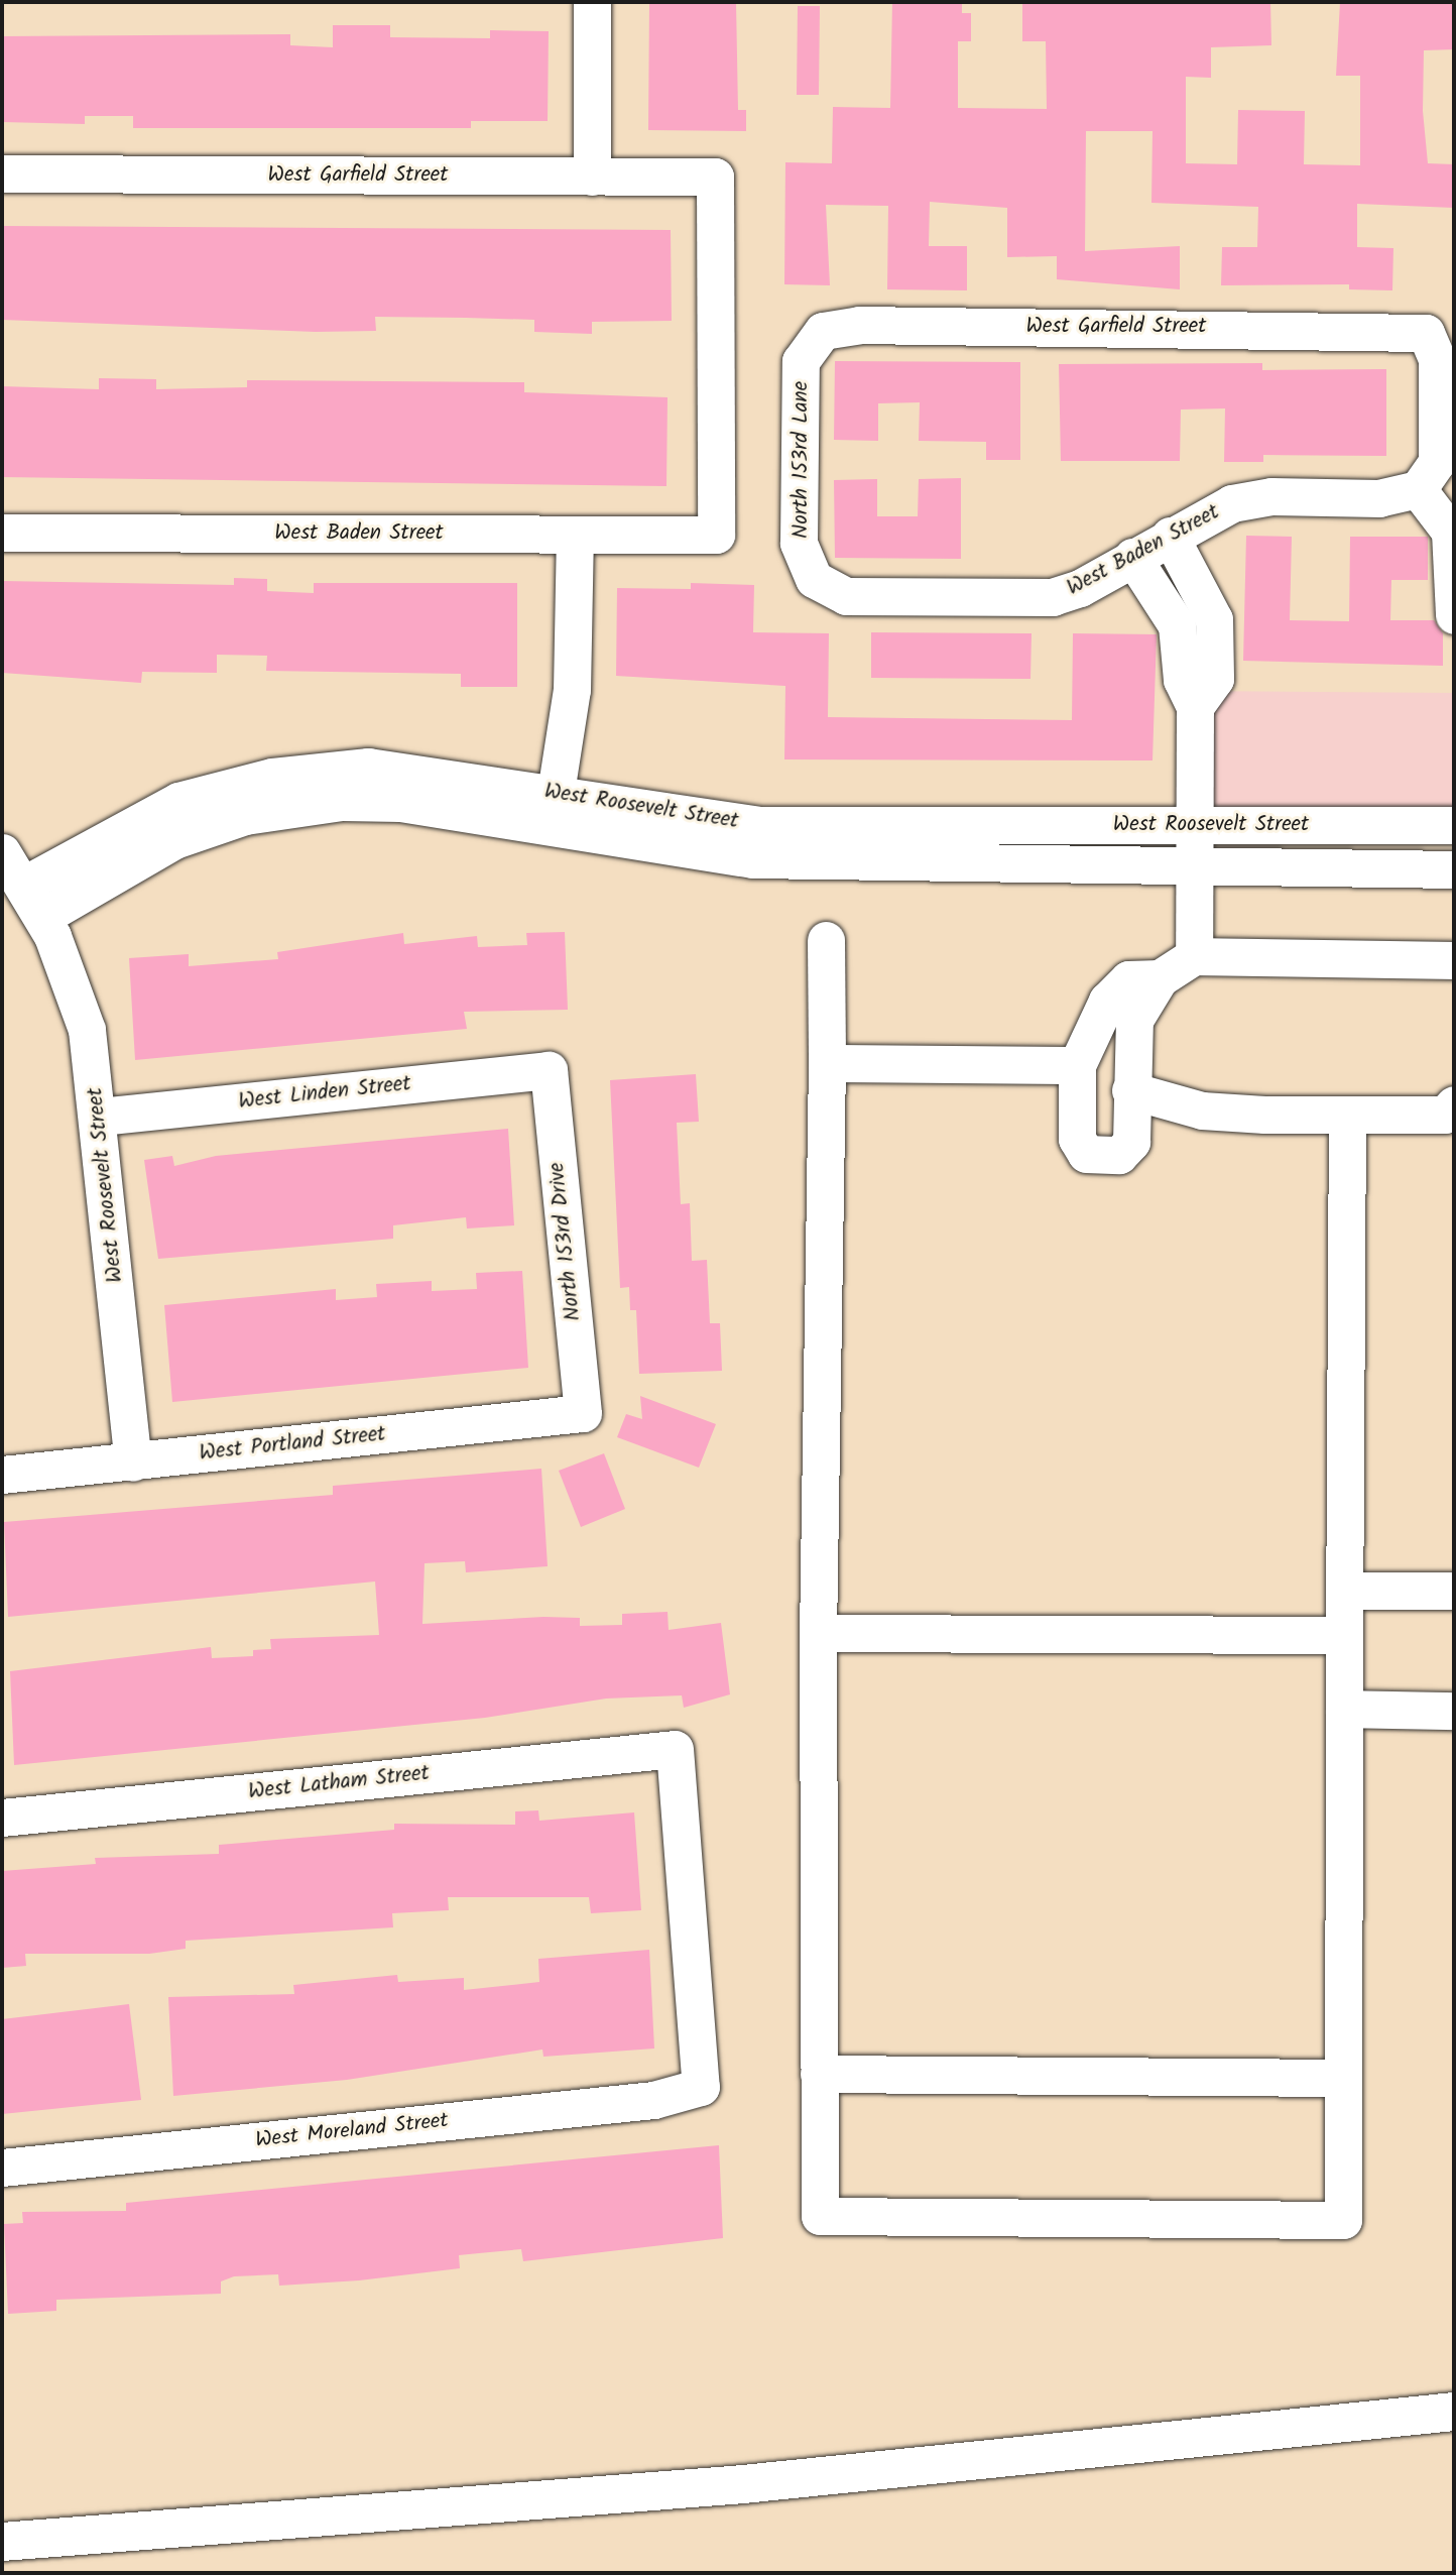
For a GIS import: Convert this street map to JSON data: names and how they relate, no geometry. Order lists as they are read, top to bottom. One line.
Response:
{"streets":{"street":["West Garfield Street","North 153rd Lane","West Baden Street","West Roosevelt Street","West Linden Street","North 153rd Drive","West Portland Street","West Latham Street","West Moreland Street"]},"crossings":[["West Garfield Street","North 153rd Lane"],["West Garfield Street","West Baden Street"],["North 153rd Lane","West Baden Street"],["West Roosevelt Street","West Linden Street"],["West Roosevelt Street","West Portland Street"],["West Linden Street","North 153rd Drive"],["North 153rd Drive","West Portland Street"],["West Latham Street","West Moreland Street"]]}
